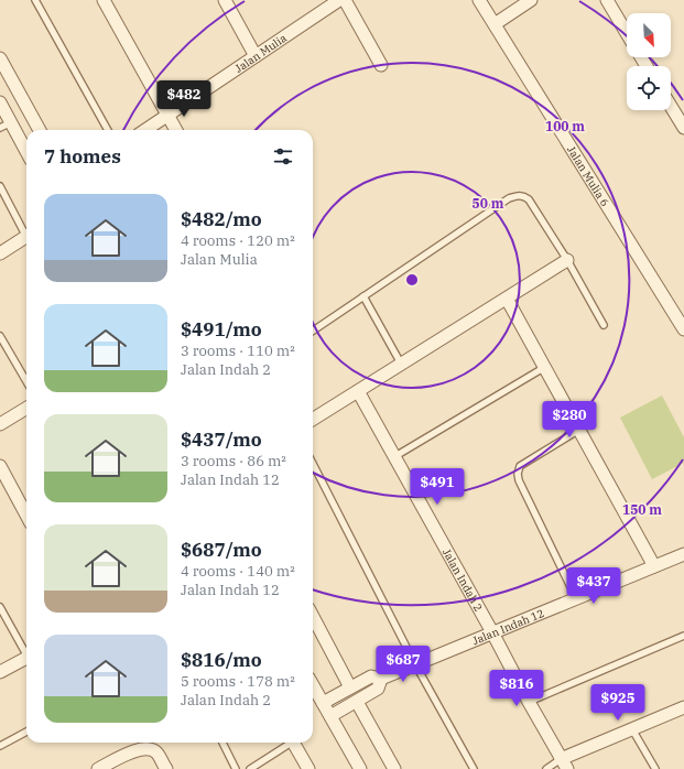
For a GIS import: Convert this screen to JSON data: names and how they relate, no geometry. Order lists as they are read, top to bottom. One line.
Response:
{"streets":{"street":["Jalan Mulia","Jalan Mulia 6","Jalan Indah 2","Jalan Indah 12"]},"crossings":[["Jalan Indah 2","Jalan Indah 12"]],"north":"bottom right","page":{"price":["$482","$280","$491","$437","$687","$816","$925"],"heading":"7 homes","list":[{"name":"$482/mo","note":"4 rooms · 120 m² · Jalan Mulia"},{"name":"$491/mo","note":"3 rooms · 110 m² · Jalan Indah 2"},{"name":"$437/mo","note":"3 rooms · 86 m² · Jalan Indah 12"},{"name":"$687/mo","note":"4 rooms · 140 m² · Jalan Indah 12"},{"name":"$816/mo","note":"5 rooms · 178 m² · Jalan Indah 2"}]},"rings":["100 m","50 m","150 m"]}
